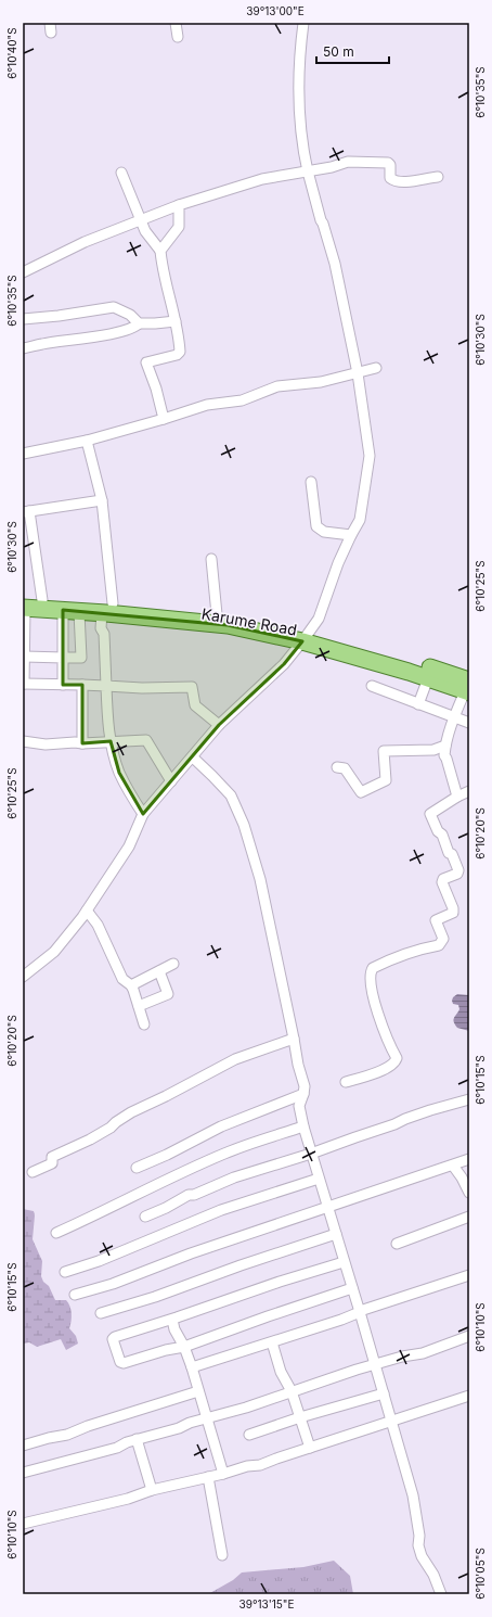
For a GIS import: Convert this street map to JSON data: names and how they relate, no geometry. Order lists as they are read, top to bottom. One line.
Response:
{"streets":{"main road":["Karume Road"]},"scale_bar":"50 m","coordinates":["39°13'00\"E","6°10'40\"S","6°10'35\"S","6°10'30\"S","6°10'25\"S","6°10'20\"S","6°10'15\"S","6°10'10\"S","6°10'05\"S","39°13'15\"E"]}
